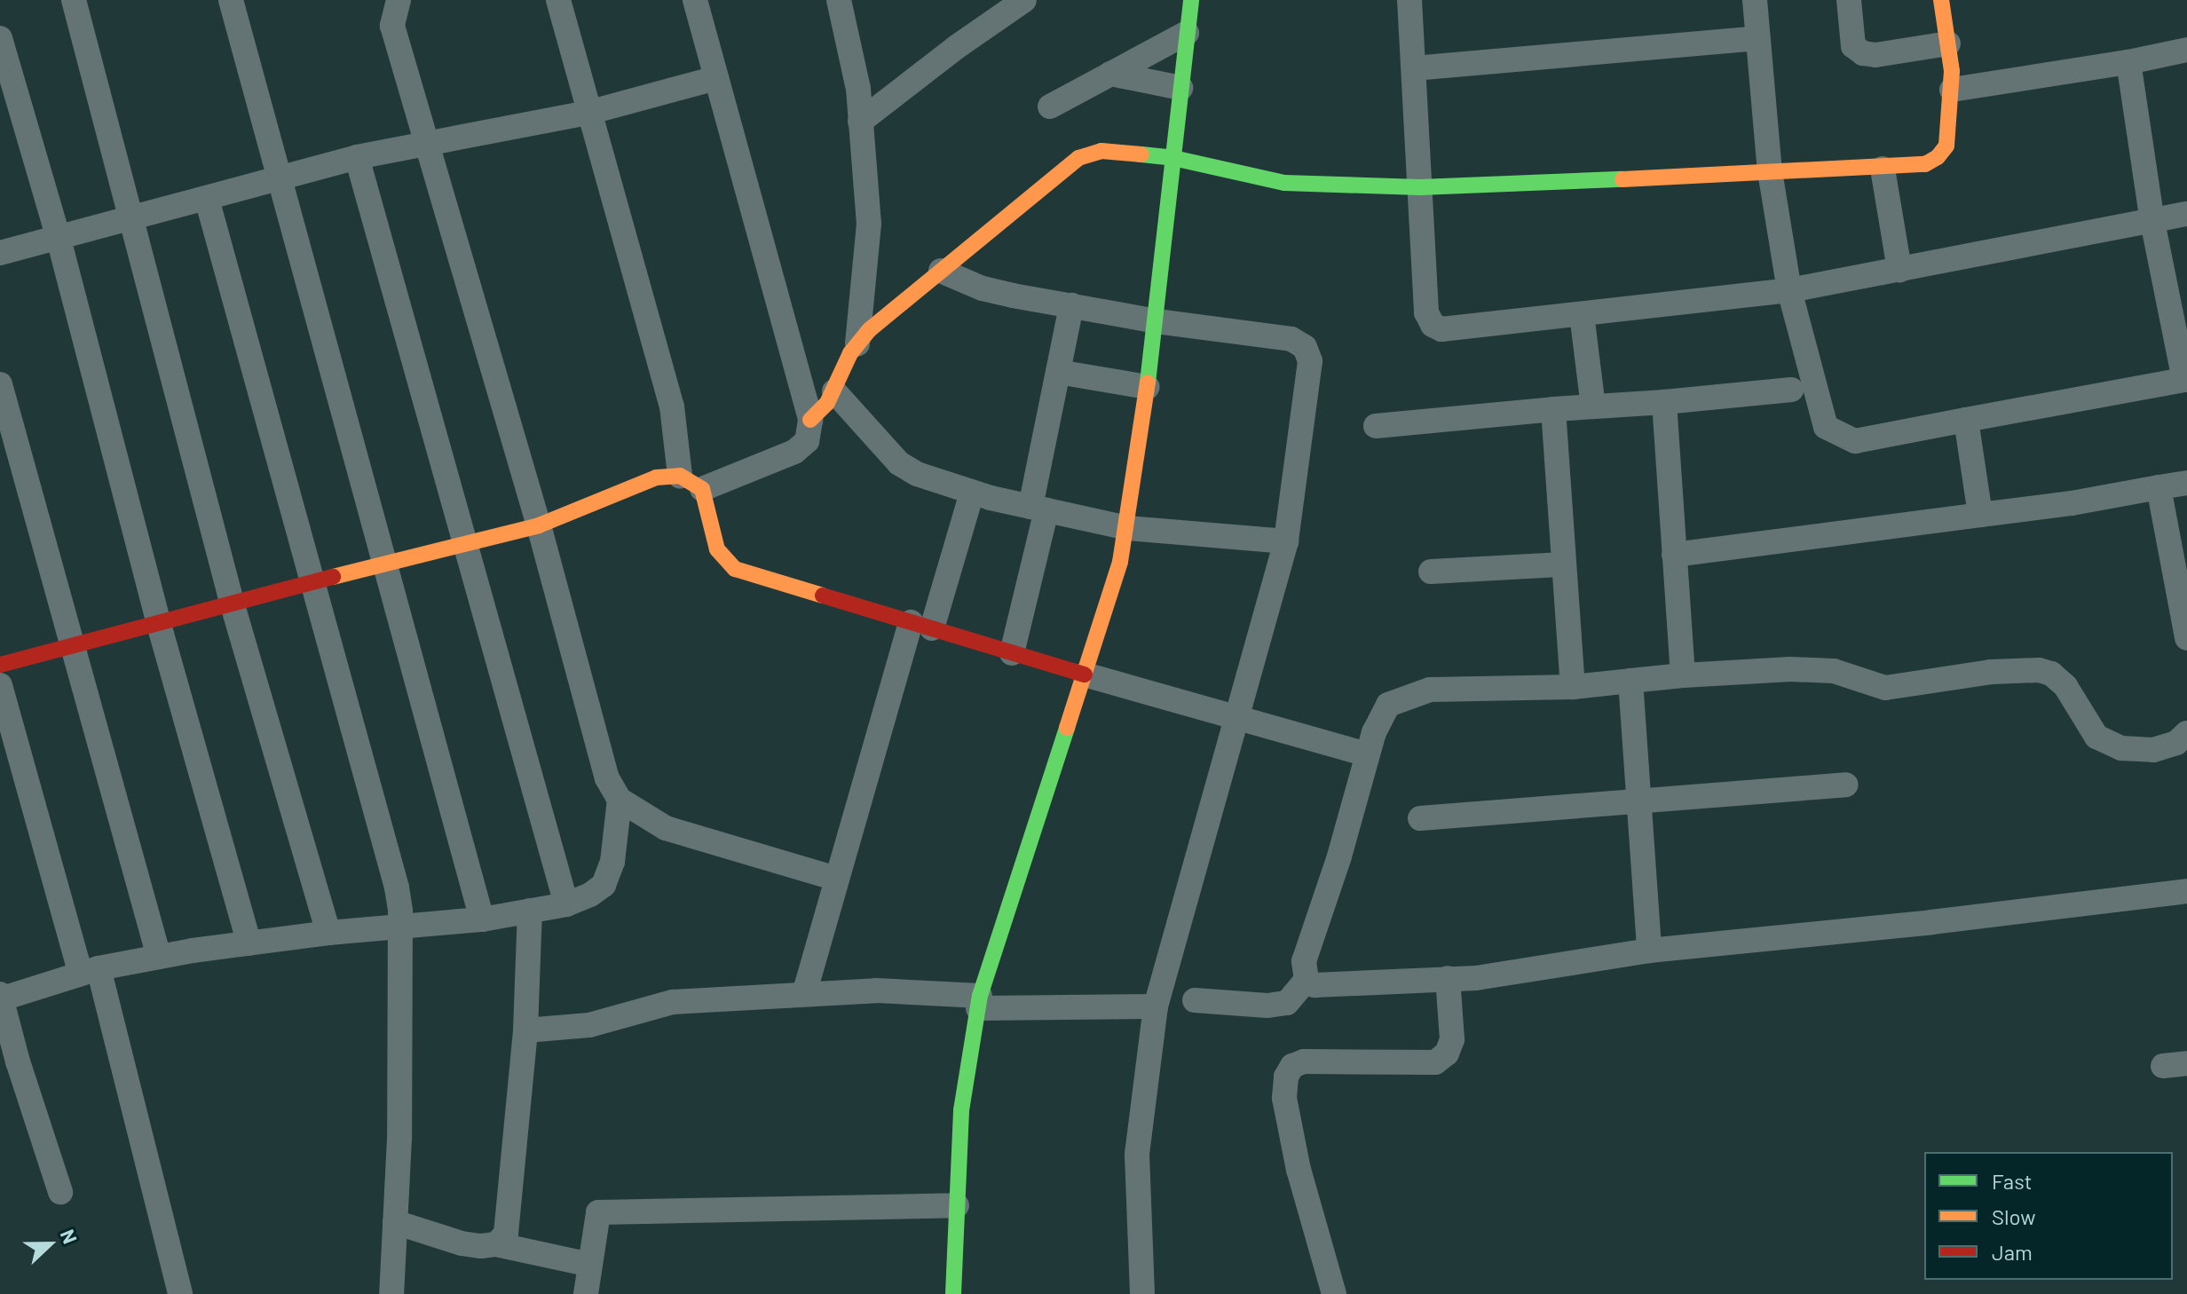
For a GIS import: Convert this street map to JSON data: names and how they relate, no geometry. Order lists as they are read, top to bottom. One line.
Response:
{"legend":["Fast","Slow","Jam"],"north":"right"}
